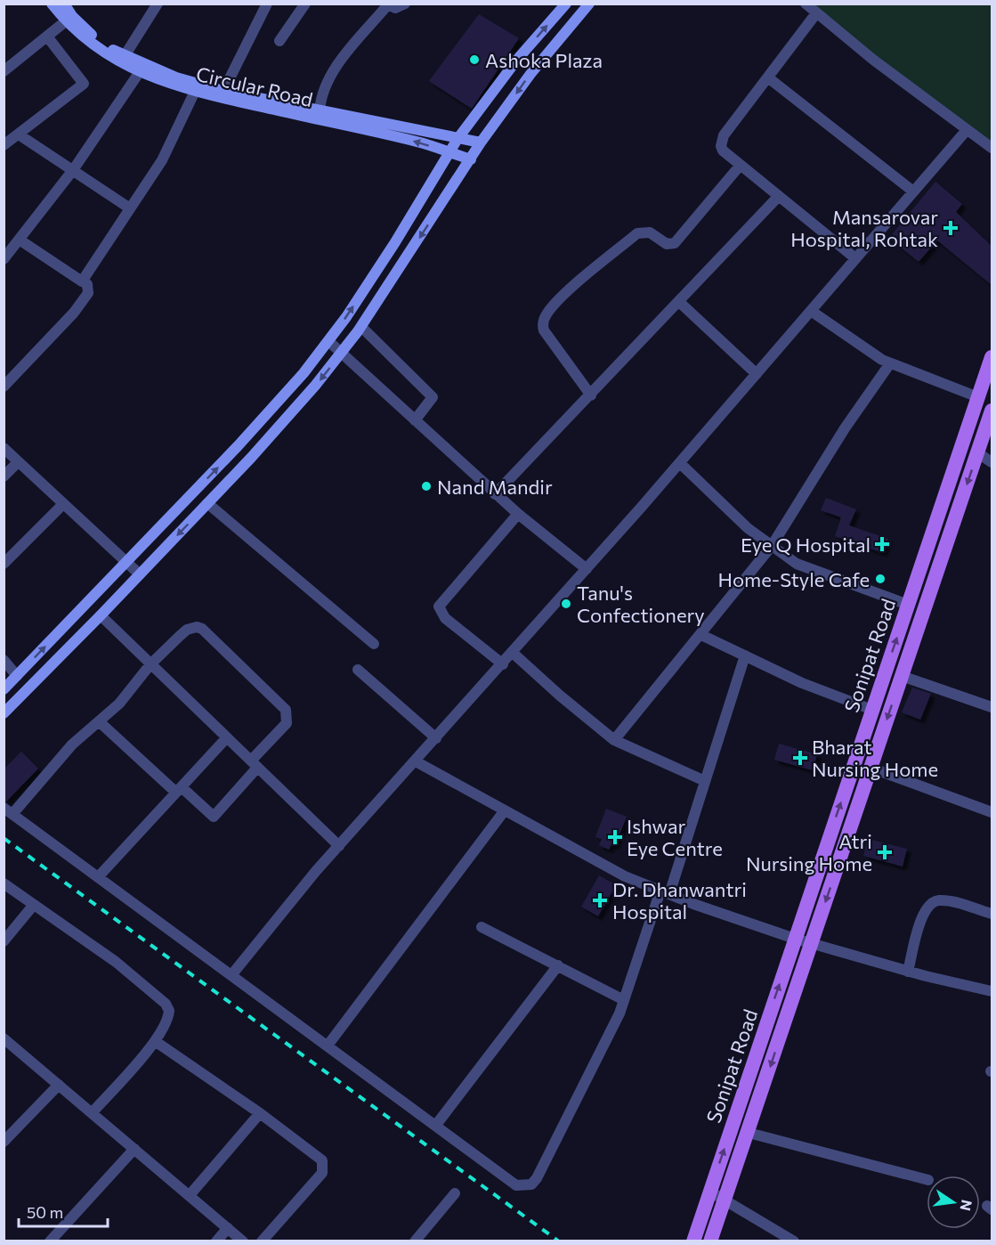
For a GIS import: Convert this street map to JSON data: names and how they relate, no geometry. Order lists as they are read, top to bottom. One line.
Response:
{"streets":{"main road":["Circular Road","Sonipat Road"]},"places":{"other":["Ashoka Plaza","Nand Mandir","Home-Style Cafe","Tanu's Confectionery"],"health":["Mansarovar Hospital, Rohtak","Eye Q Hospital","Bharat Nursing Home","Ishwar Eye Centre","Atri Nursing Home","Dr. Dhanwantri Hospital"]},"scale_bar":"50 m","north":"right"}
